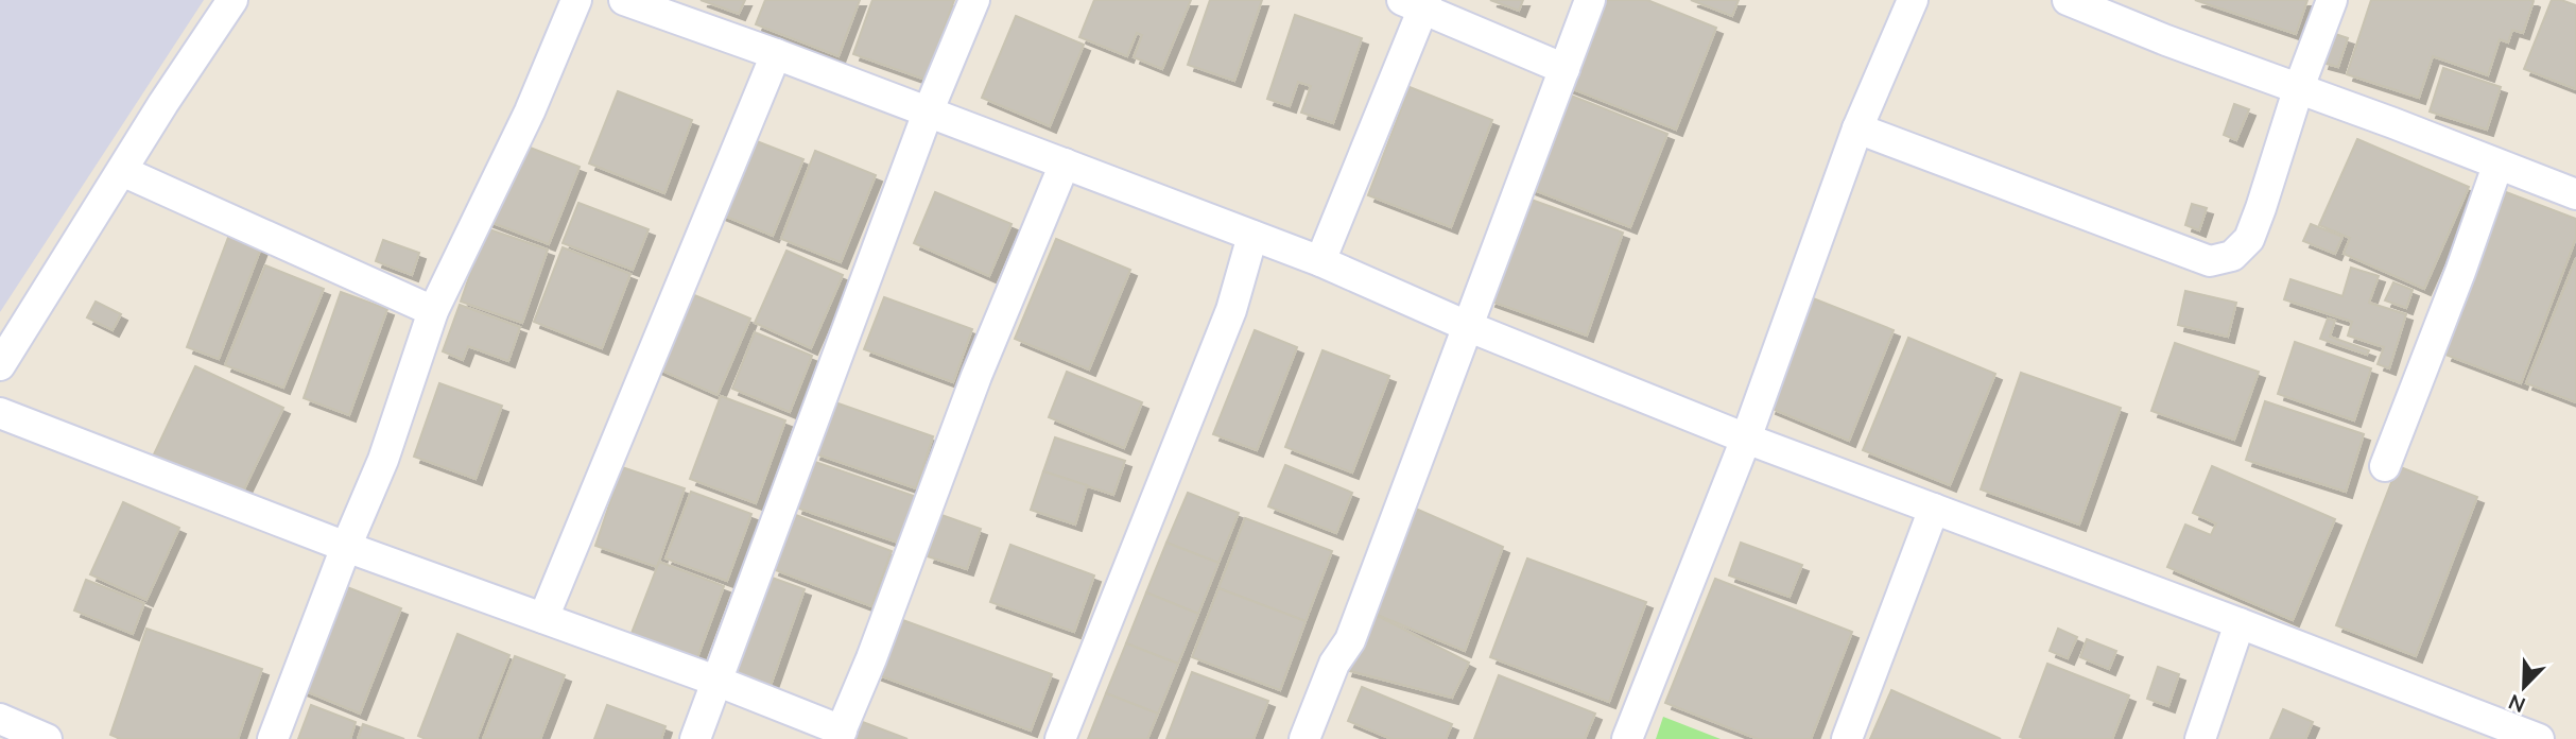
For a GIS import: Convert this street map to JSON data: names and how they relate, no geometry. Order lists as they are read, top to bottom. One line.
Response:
{"north":"bottom left"}
